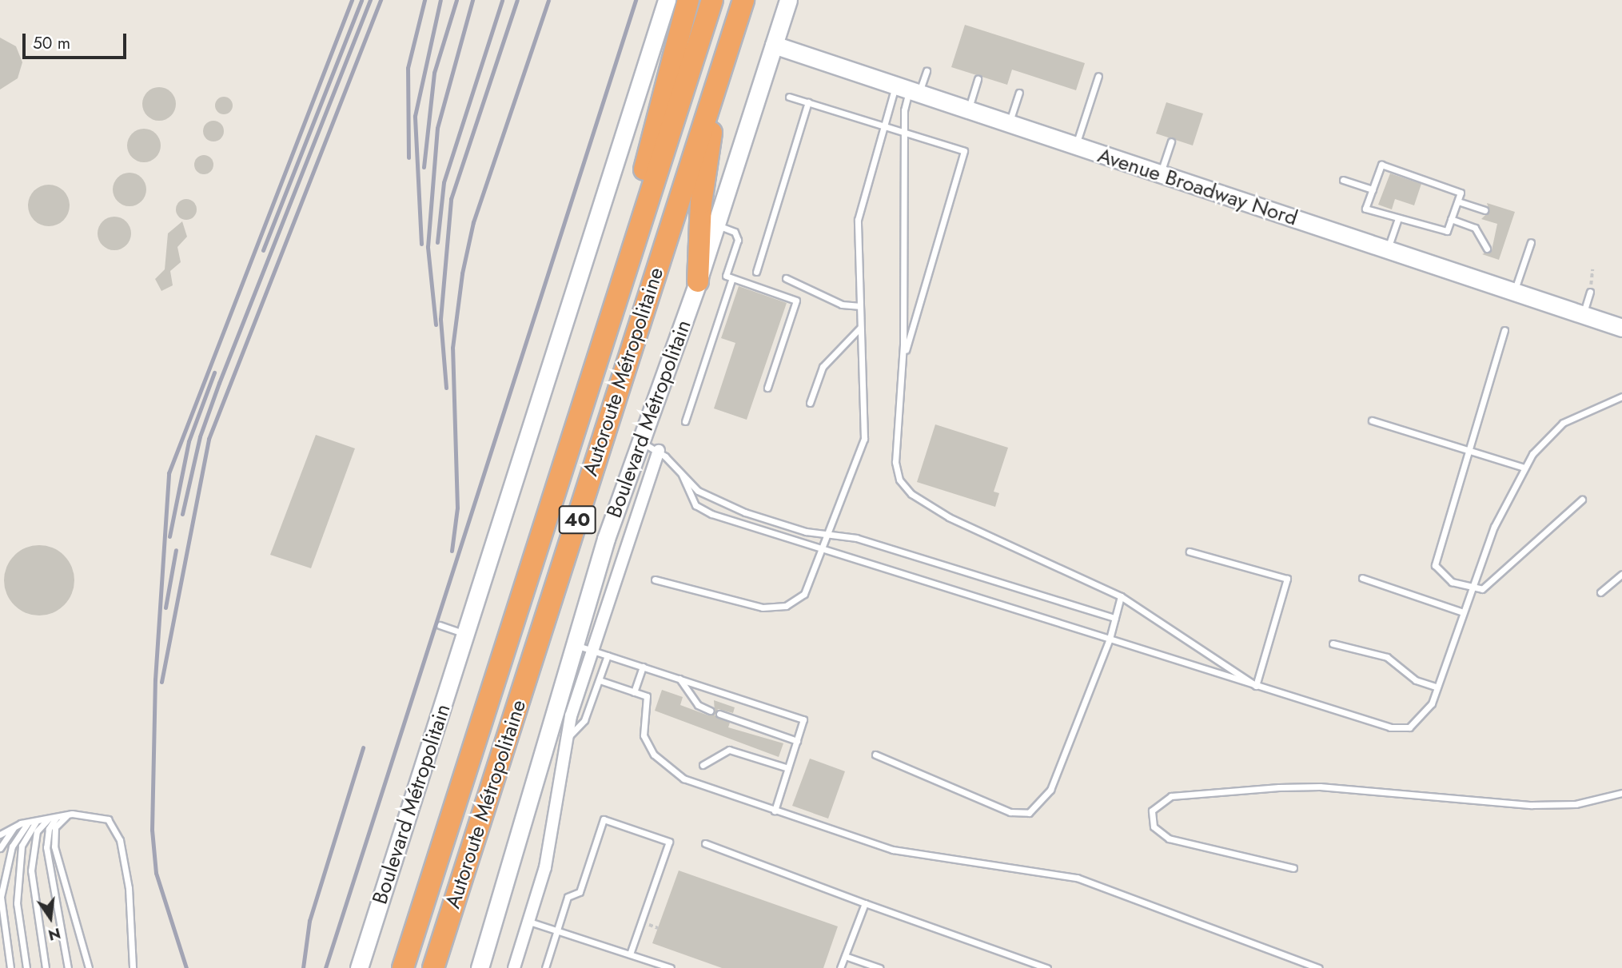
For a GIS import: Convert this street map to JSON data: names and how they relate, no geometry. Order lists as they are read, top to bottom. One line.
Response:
{"streets":{"highway":["Autoroute Métropolitaine","40"],"main road":["Avenue Broadway Nord","Boulevard Métropolitain"]},"crossings":[["Avenue Broadway Nord","Boulevard Métropolitain"]],"scale_bar":"50 m","north":"bottom"}
